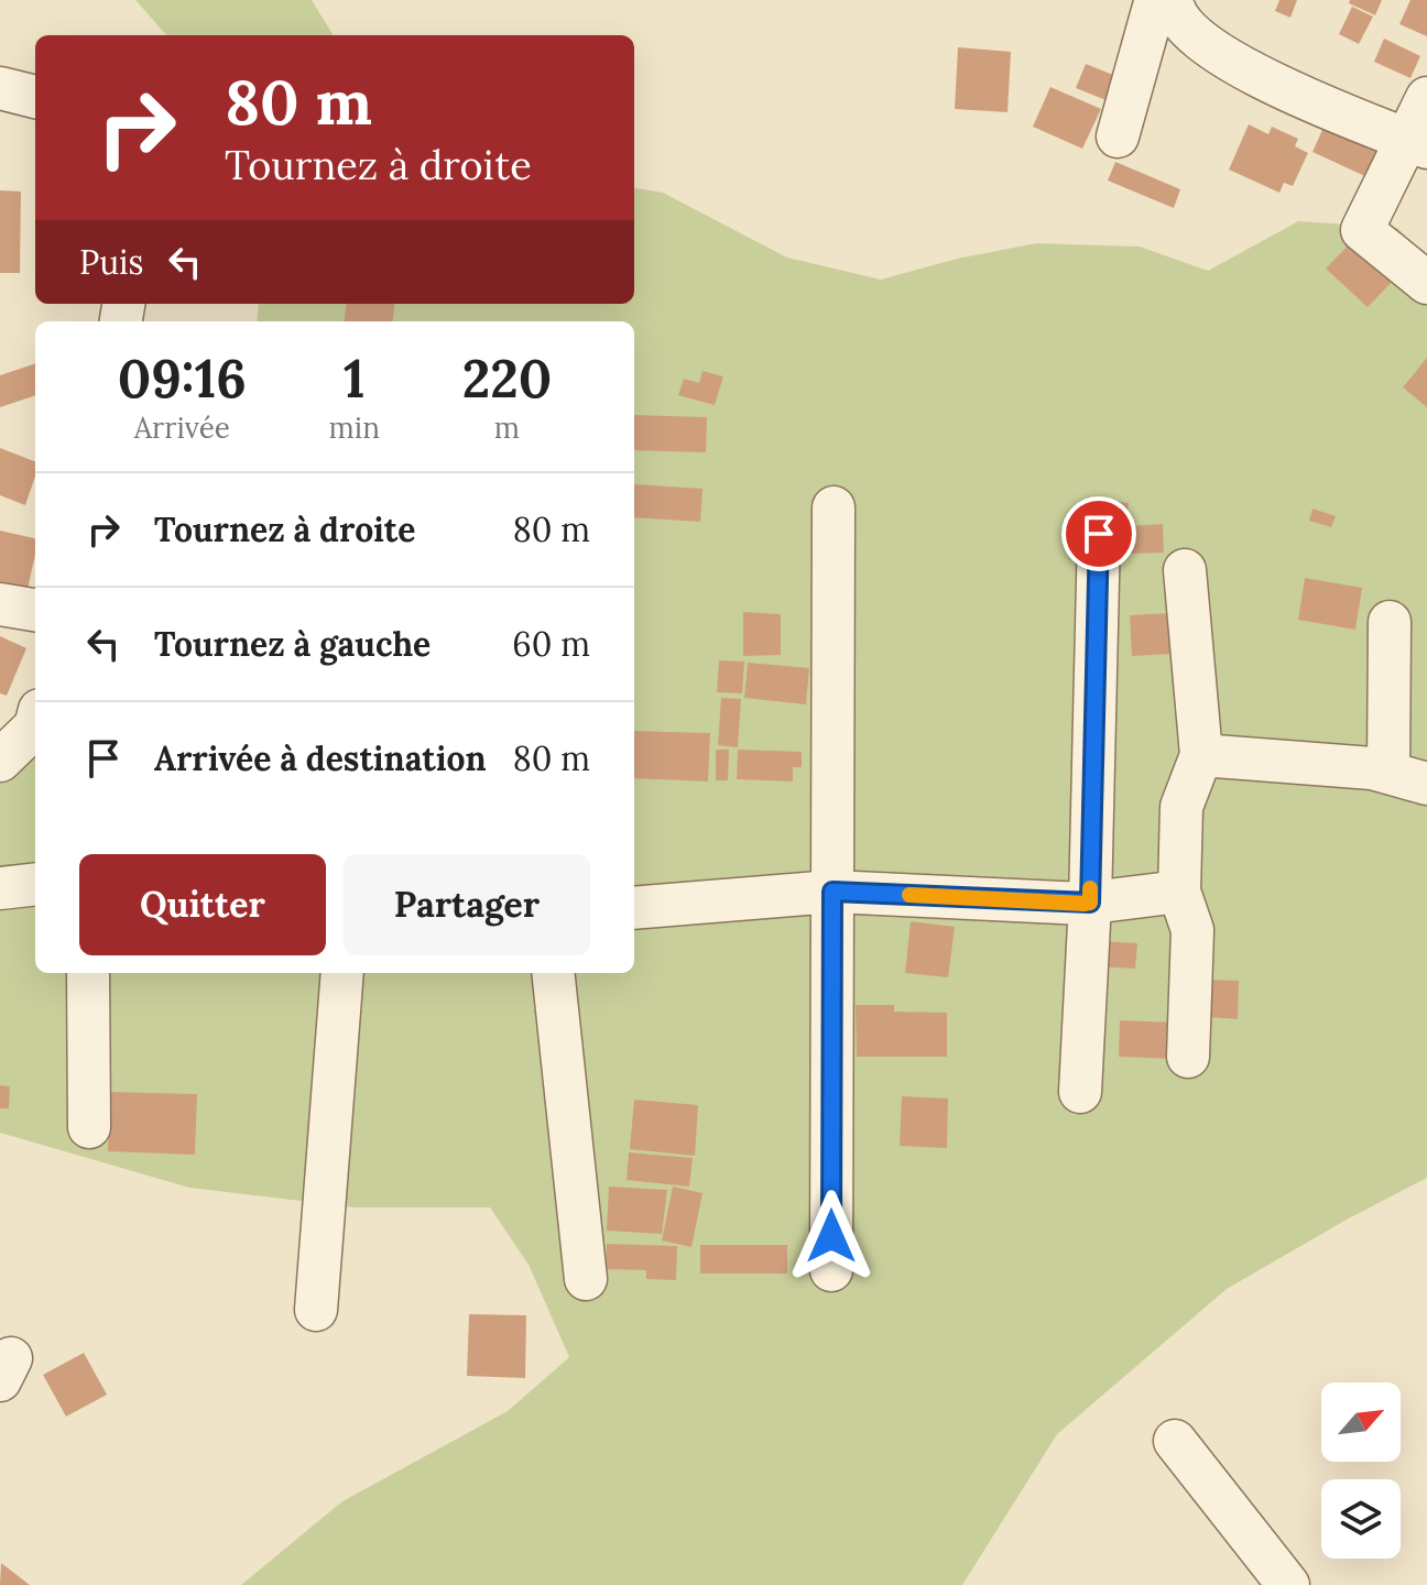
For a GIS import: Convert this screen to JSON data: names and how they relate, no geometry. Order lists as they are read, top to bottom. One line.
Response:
{"north":"top right","page":{"turn":["80 m","Tournez à droite"],"then":"Puis","eta":["09:16","Arrivée","1","min","220","m"],"list":[{"name":"Tournez à droite","value":"80 m"},{"name":"Tournez à gauche","value":"60 m"},{"name":"Arrivée à destination","value":"80 m"}],"buttons":["Quitter","Partager"]}}
